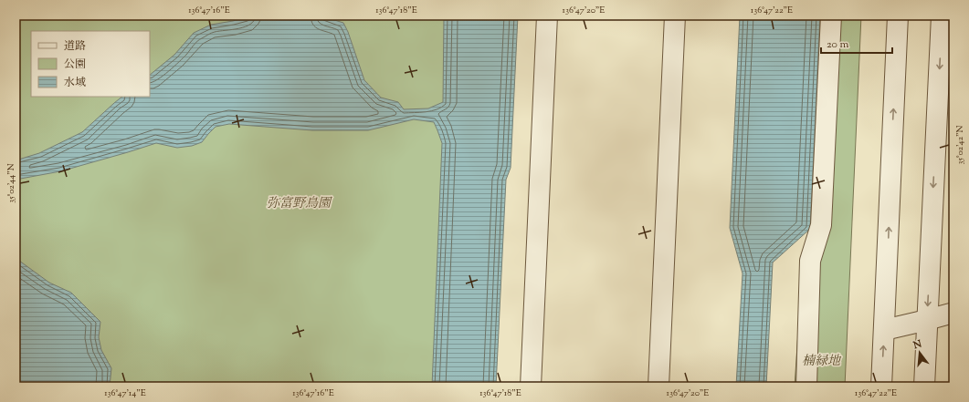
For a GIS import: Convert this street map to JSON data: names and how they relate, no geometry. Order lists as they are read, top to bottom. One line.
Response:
{"parks":["弥富野鳥園","楠緑地"],"legend":["道路","公園","水域"],"scale_bar":"20 m","north":"top","coordinates":["136°47'16\"E","136°47'18\"E","136°47'20\"E","136°47'22\"E","35°02'42\"N","35°02'44\"N","136°47'14\"E"]}
